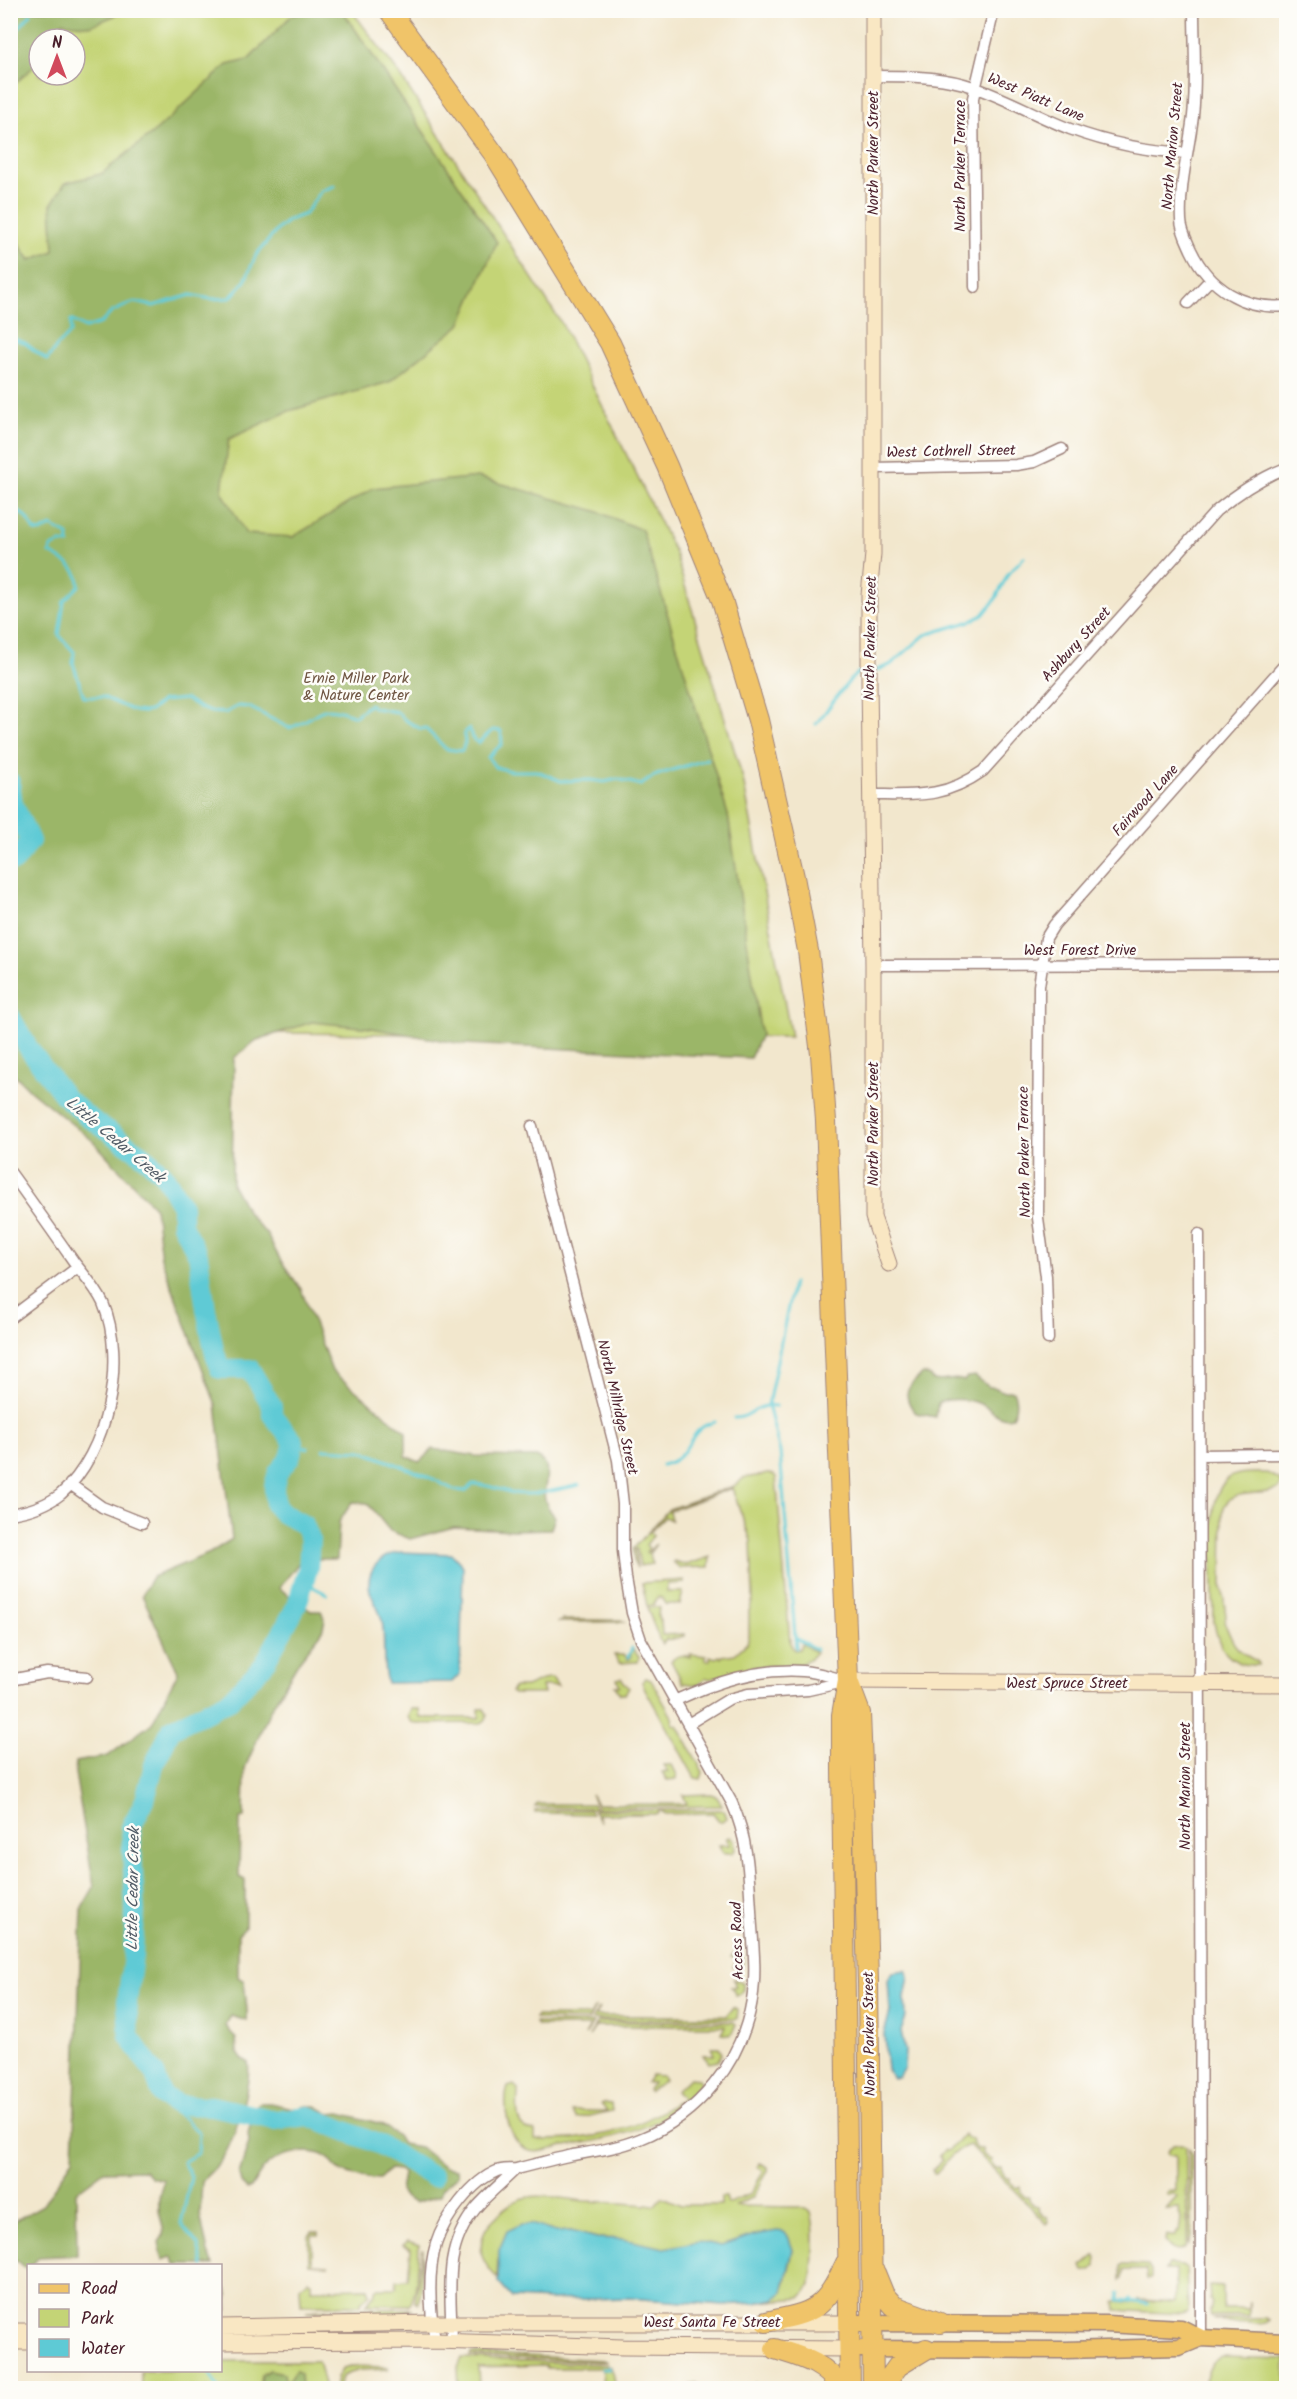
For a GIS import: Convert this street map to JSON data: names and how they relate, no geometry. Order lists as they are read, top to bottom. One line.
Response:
{"streets":{"highway":["North Parker Street"],"main road":["West Santa Fe Street"],"street":["West Piatt Lane","North Marion Street","North Parker Terrace","West Cothrell Street","Ashbury Street","Fairwood Lane","West Forest Drive","North Millridge Street","West Spruce Street","Access Road"]},"crossings":[["West Piatt Lane","North Marion Street"],["West Piatt Lane","North Parker Street"],["West Piatt Lane","North Parker Terrace"],["North Marion Street","West Spruce Street"],["North Marion Street","West Santa Fe Street"],["North Parker Street","West Cothrell Street"],["North Parker Street","Ashbury Street"],["North Parker Street","West Forest Drive"],["North Parker Street","West Spruce Street"],["North Parker Street","West Santa Fe Street"],["North Parker Terrace","Fairwood Lane"],["North Parker Terrace","West Forest Drive"],["Fairwood Lane","West Forest Drive"],["North Millridge Street","Access Road"],["Access Road","West Santa Fe Street"]],"water":["Little Cedar Creek"],"parks":["Ernie Miller Park & Nature Center"],"legend":["Road","Park","Water"],"north":"top"}
